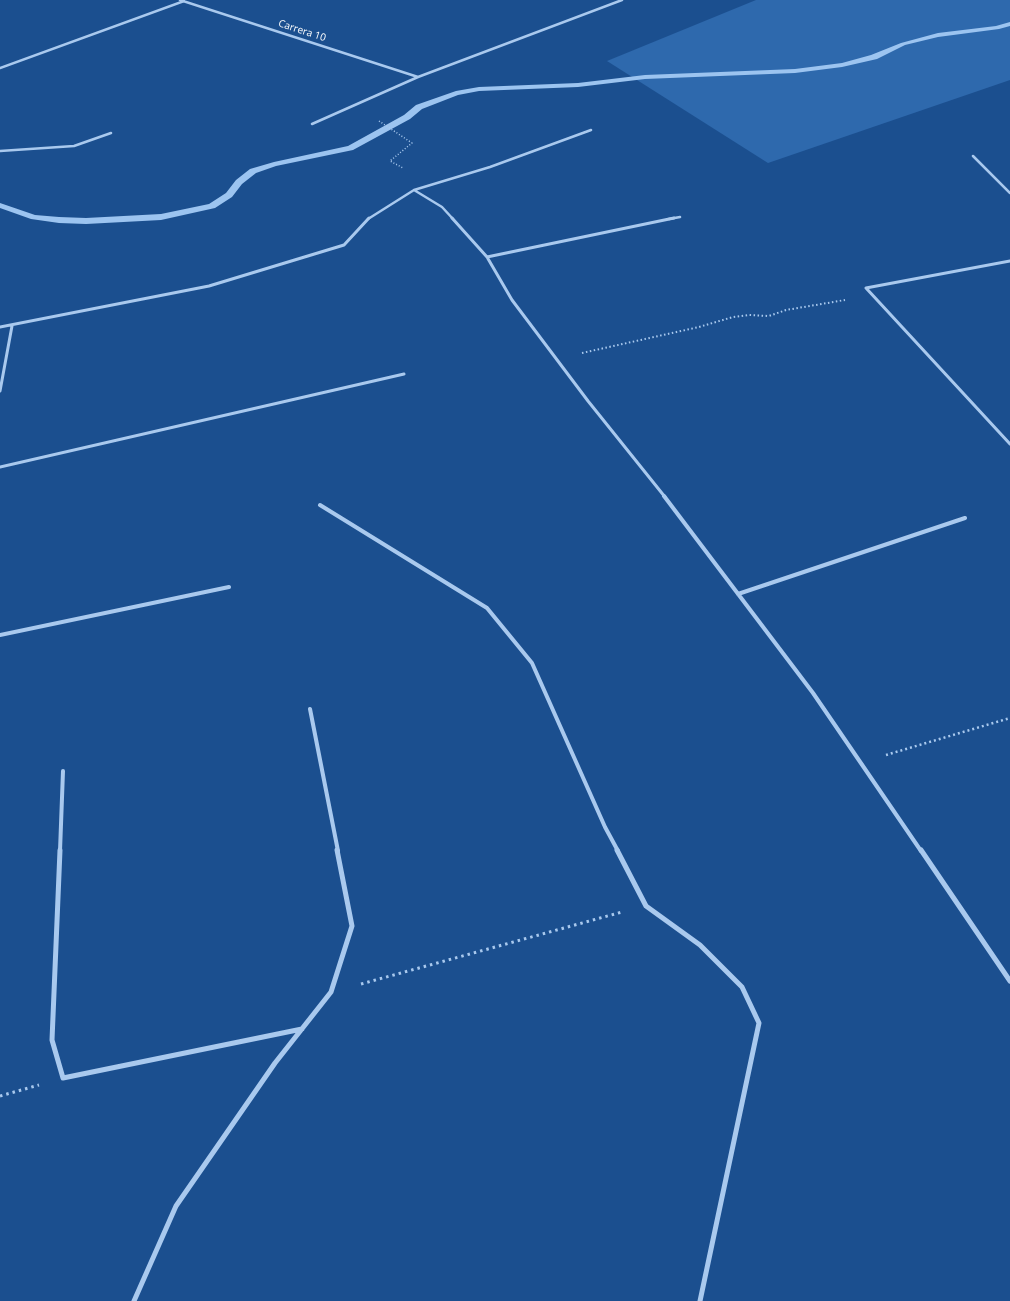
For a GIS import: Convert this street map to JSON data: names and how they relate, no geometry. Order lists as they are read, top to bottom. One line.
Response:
{"streets":{"street":["Carrera 10"]}}
